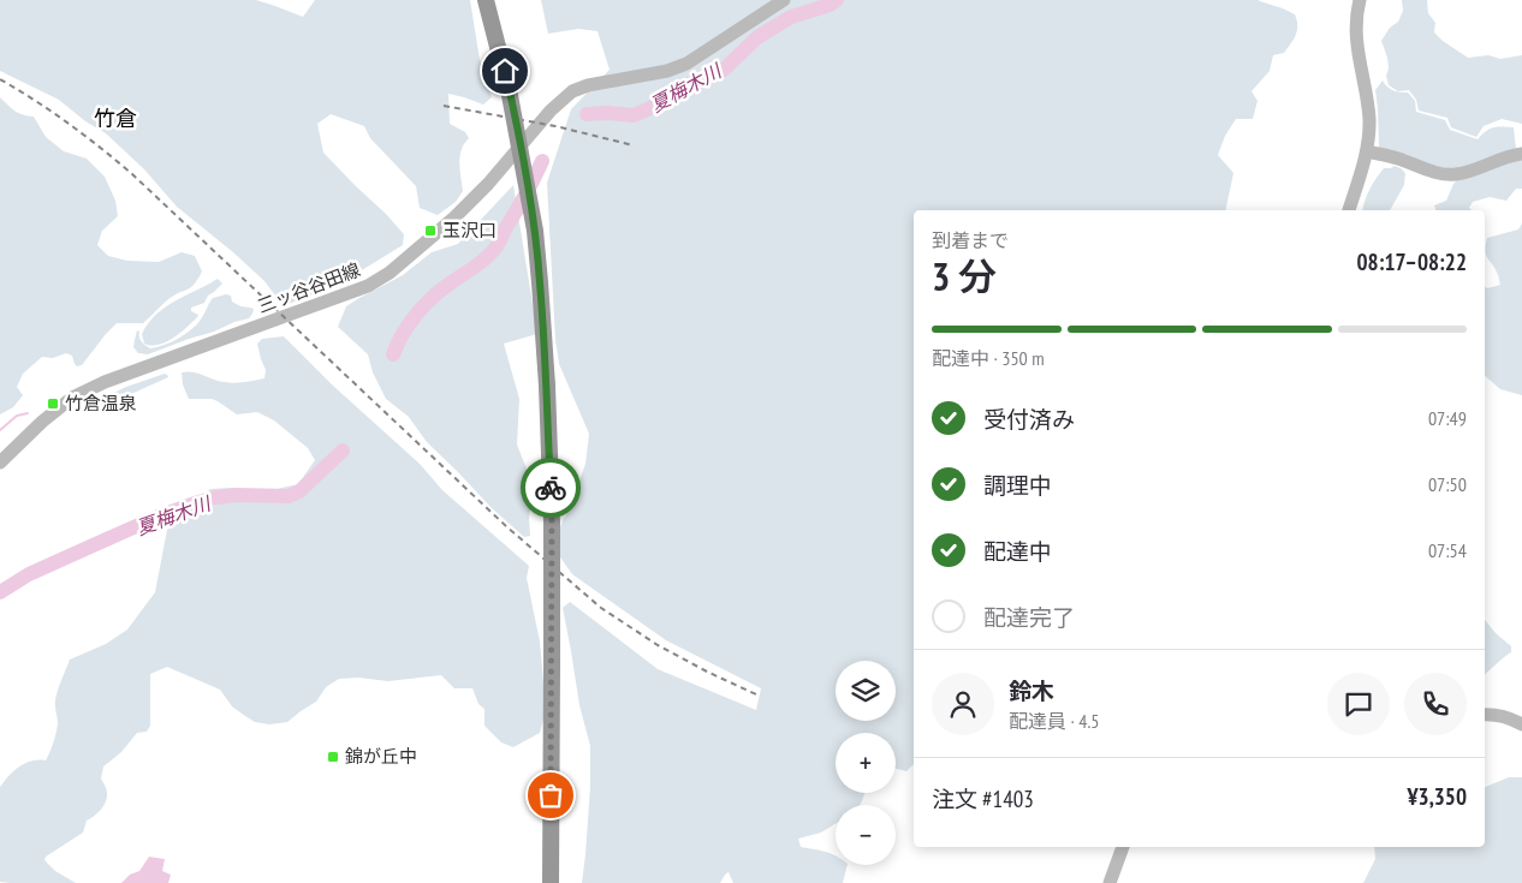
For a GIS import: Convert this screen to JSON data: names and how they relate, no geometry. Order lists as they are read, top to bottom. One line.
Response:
{"streets":{"main road":["三ッ谷谷田線"]},"districts":["竹倉"],"water":["夏梅木川"],"places":{"transit":["玉沢口","竹倉温泉","錦が丘中"]},"page":{"heading":["3 分","到着まで","08:17–08:22"],"panel":["鈴木","配達員 · 4.5","注文 #1403","¥3,350"],"bar":"配達中 · 350 m","list":[["受付済み","07:49"],["調理中","07:50"],["配達中","07:54"],"配達完了"],"map_buttons":["+","−"]}}
